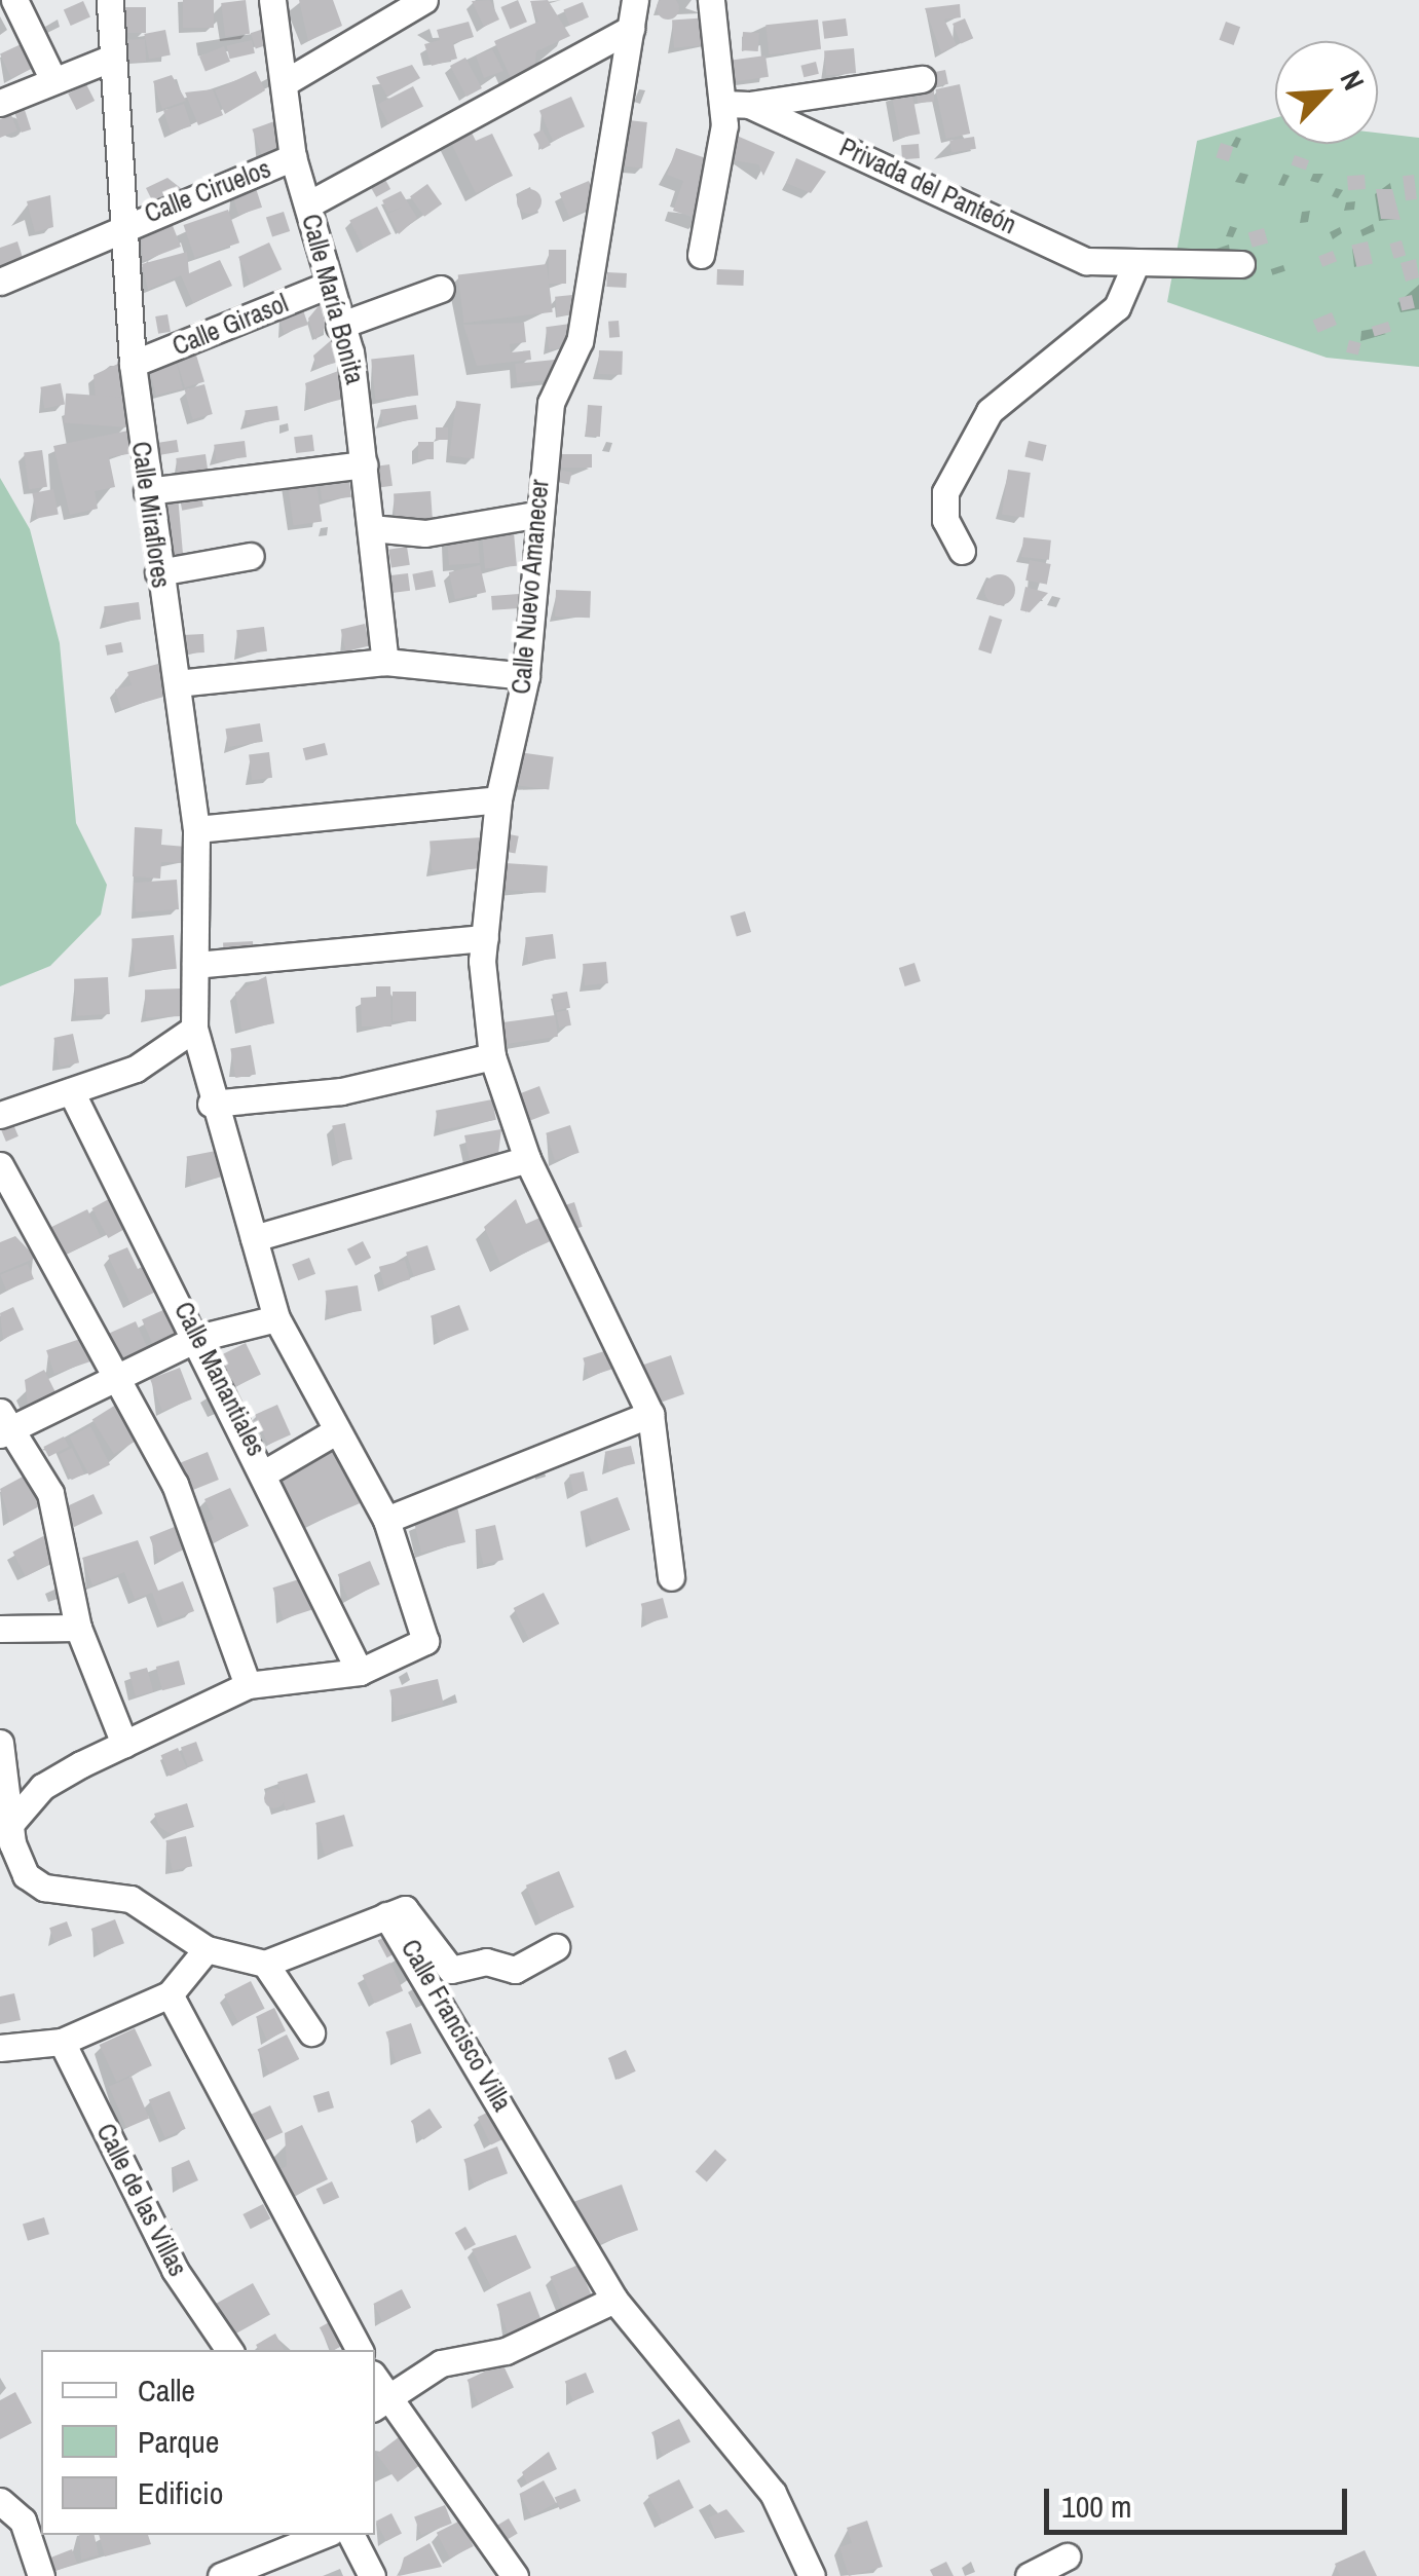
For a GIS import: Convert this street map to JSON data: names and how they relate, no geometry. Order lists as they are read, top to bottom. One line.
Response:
{"streets":{"street":["Privada del Panteón","Calle Ciruelos","Calle María Bonita","Calle Girasol","Calle Miraflores","Calle Nuevo Amanecer","Calle Manantiales","Calle Francisco Villa","Calle de las Villas"]},"crossings":[["Calle Ciruelos","Calle María Bonita"],["Calle Ciruelos","Calle Miraflores"],["Calle María Bonita","Calle Girasol"],["Calle Girasol","Calle Miraflores"],["Calle Miraflores","Calle Manantiales"]],"legend":["Calle","Parque","Edificio"],"scale_bar":"100 m","north":"top right"}
